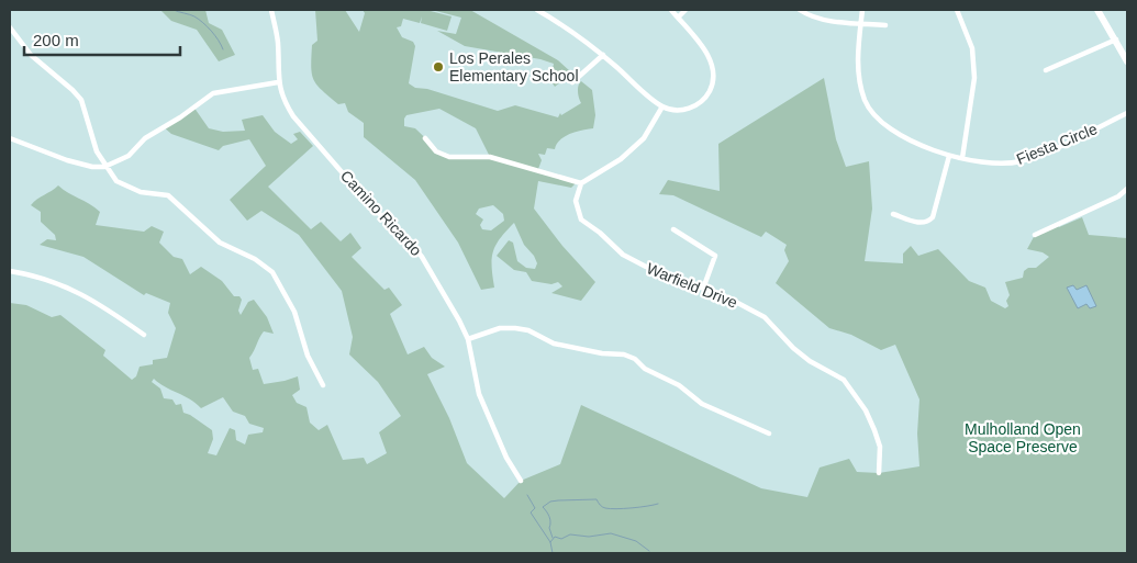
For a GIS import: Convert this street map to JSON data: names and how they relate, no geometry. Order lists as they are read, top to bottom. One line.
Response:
{"streets":{"street":["Fiesta Circle","Camino Ricardo","Warfield Drive"]},"parks":["Mulholland Open Space Preserve"],"places":["Los Perales Elementary School"],"scale_bar":"200 m"}
